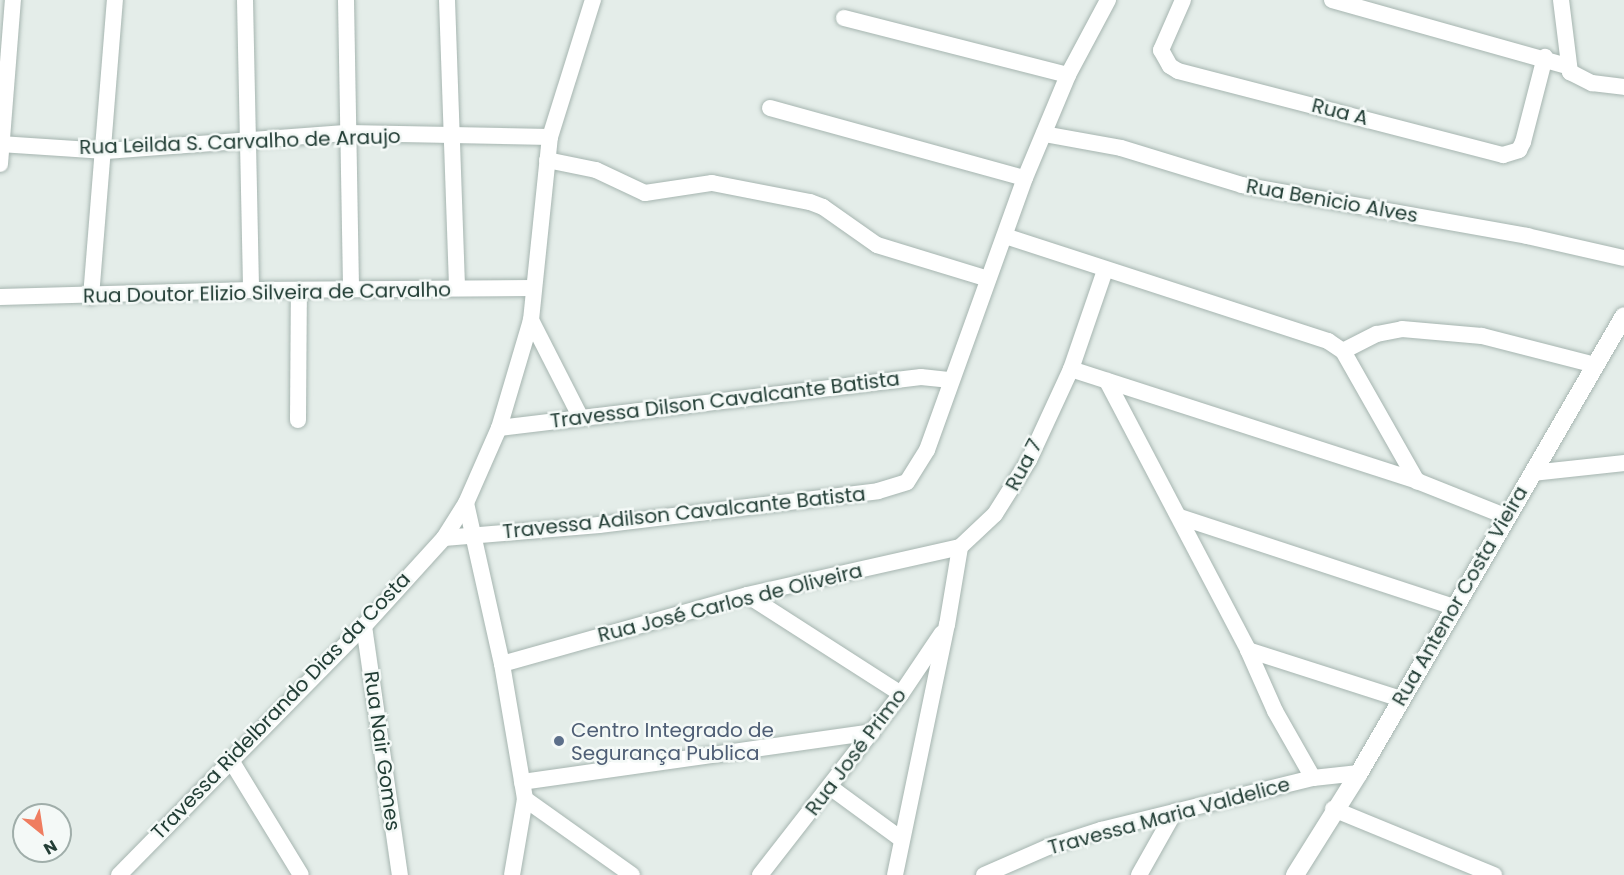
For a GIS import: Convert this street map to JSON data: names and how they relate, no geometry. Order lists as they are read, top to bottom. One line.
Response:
{"streets":{"main road":["Rua Antenor Costa Vieira"],"street":["Rua A","Rua Leilda S. Carvalho de Araujo","Rua Benicio Alves","Rua Doutor Elizio Silveira de Carvalho","Travessa Dilson Cavalcante Batista","Rua 7","Travessa Adilson Cavalcante Batista","Rua José Carlos de Oliveira","Travessa Ridelbrando Dias da Costa","Rua Nair Gomes","Rua José Primo","Travessa Maria Valdelice"]},"crossings":[["Rua Leilda S. Carvalho de Araujo","Travessa Ridelbrando Dias da Costa"],["Rua Doutor Elizio Silveira de Carvalho","Travessa Ridelbrando Dias da Costa"],["Travessa Dilson Cavalcante Batista","Travessa Adilson Cavalcante Batista"],["Travessa Dilson Cavalcante Batista","Travessa Ridelbrando Dias da Costa"],["Rua 7","Rua José Carlos de Oliveira"],["Travessa Adilson Cavalcante Batista","Travessa Ridelbrando Dias da Costa"],["Rua Antenor Costa Vieira","Travessa Maria Valdelice"],["Travessa Ridelbrando Dias da Costa","Rua Nair Gomes"]],"places":["Centro Integrado de Segurança Publica"],"north":"bottom right"}
